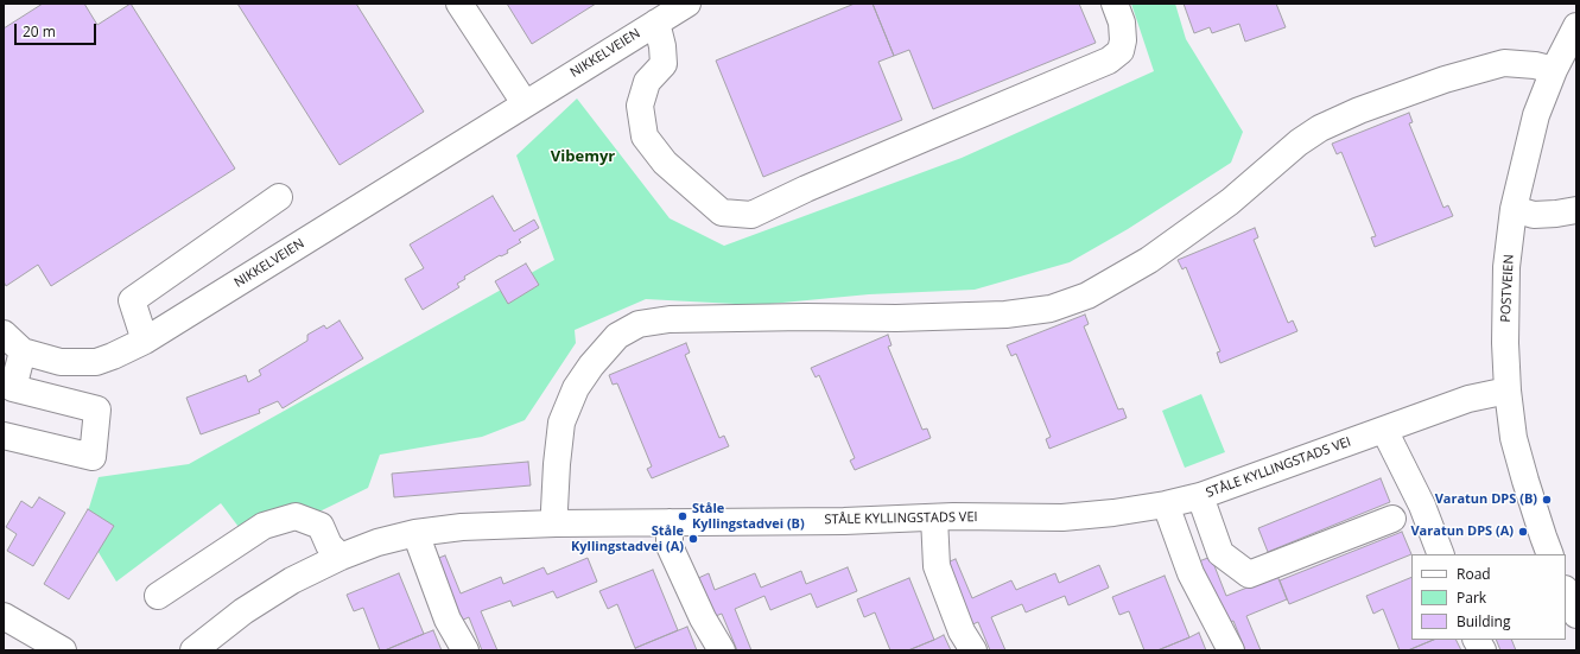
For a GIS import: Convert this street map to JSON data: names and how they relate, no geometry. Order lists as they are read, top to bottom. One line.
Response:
{"streets":{"street":["NIKKELVEIEN","POSTVEIEN","STÅLE KYLLINGSTADS VEI"]},"crossings":[["POSTVEIEN","STÅLE KYLLINGSTADS VEI"]],"districts":["Vibemyr"],"places":["Varatun DPS (B)","Ståle Kyllingstadvei (B)","Varatun DPS (A)","Ståle Kyllingstadvei (A)"],"legend":["Road","Park","Building"],"scale_bar":"20 m"}
